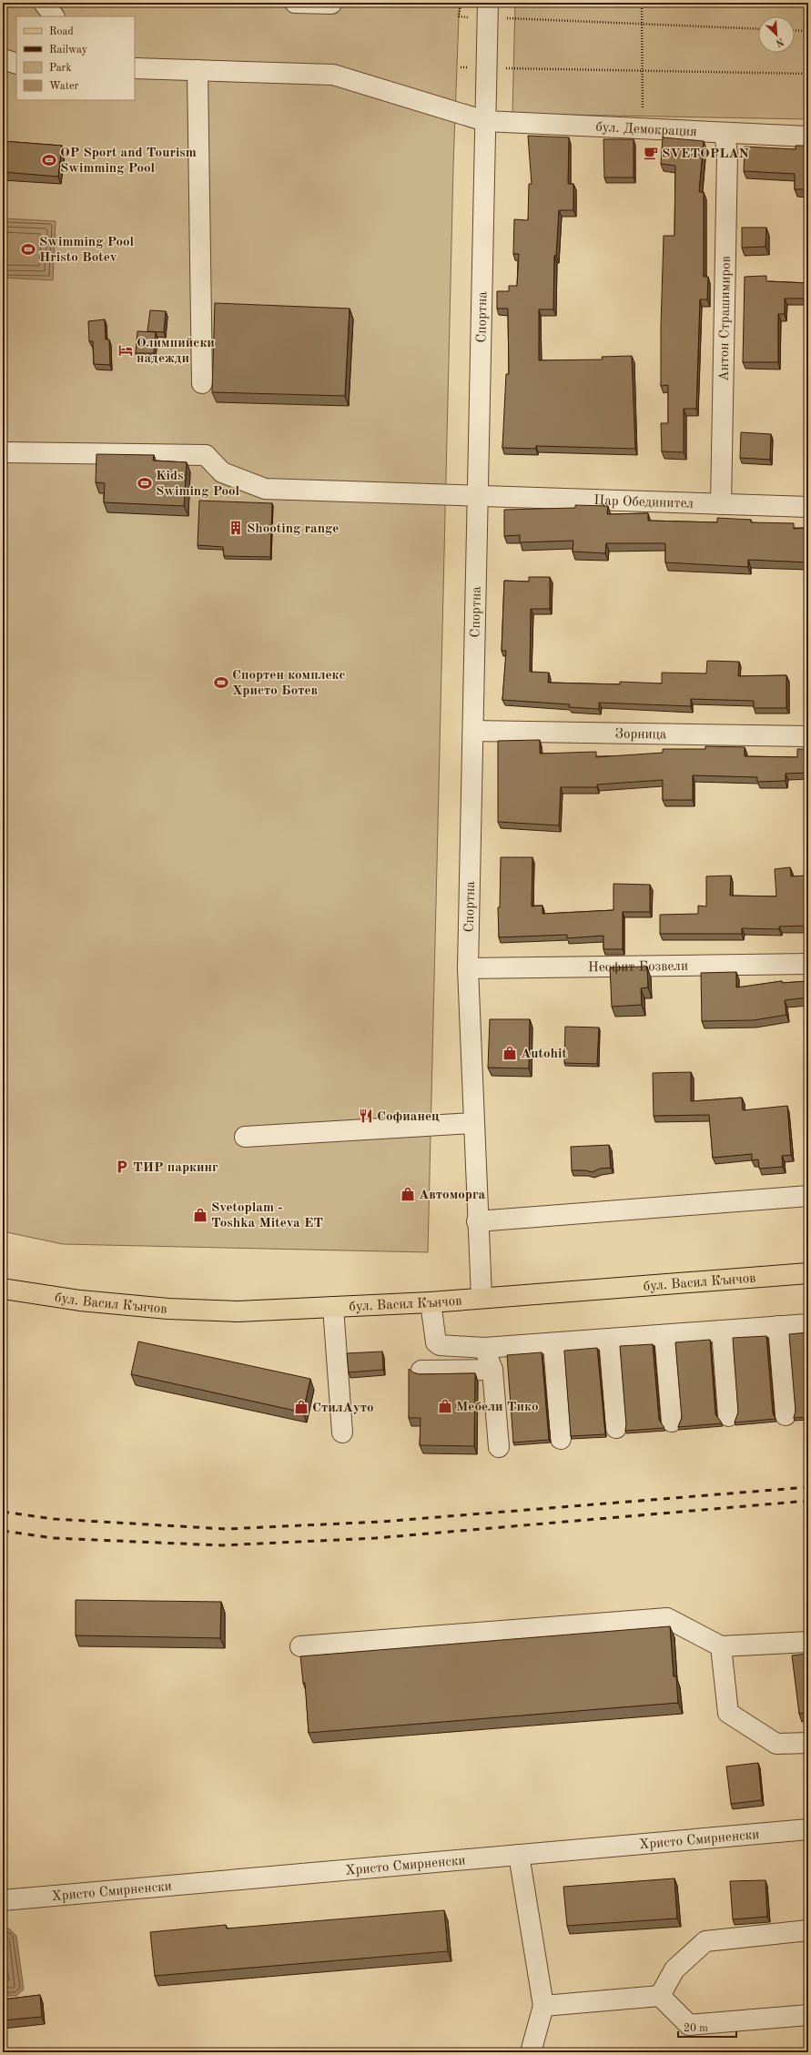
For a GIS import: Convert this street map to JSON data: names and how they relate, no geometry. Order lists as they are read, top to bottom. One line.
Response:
{"streets":{"main road":["бул. Васил Кънчов"],"street":["бул. Демокрация","Спортна","Антон Страшимиров","Цар Обединител","Зорница","Неофит Бозвели","Христо Смирненски"]},"crossings":[["бул. Демокрация","Спортна"],["бул. Демокрация","Антон Страшимиров"],["Спортна","Цар Обединител"],["Спортна","Зорница"],["Спортна","Неофит Бозвели"],["Спортна","бул. Васил Кънчов"],["Антон Страшимиров","Цар Обединител"]],"places":{"cafe":["SVETOPLAN"],"sports":["OP Sport and Tourism Swimming Pool","Swimming Pool Hristo Botev","Kids Swiming Pool","Спортен комплекс Христо Ботев"],"hotel":["Олимпийски надежди"],"building":["Shooting range"],"shop":["Autohit","Автоморга","Svetoplam - Toshka Miteva ET","Мебели Тико","СтилАуто"],"restaurant":["Софианец"],"parking":["ТИР паркинг"]},"legend":["Road","Railway","Park","Water"],"scale_bar":"20 m","north":"bottom right"}
